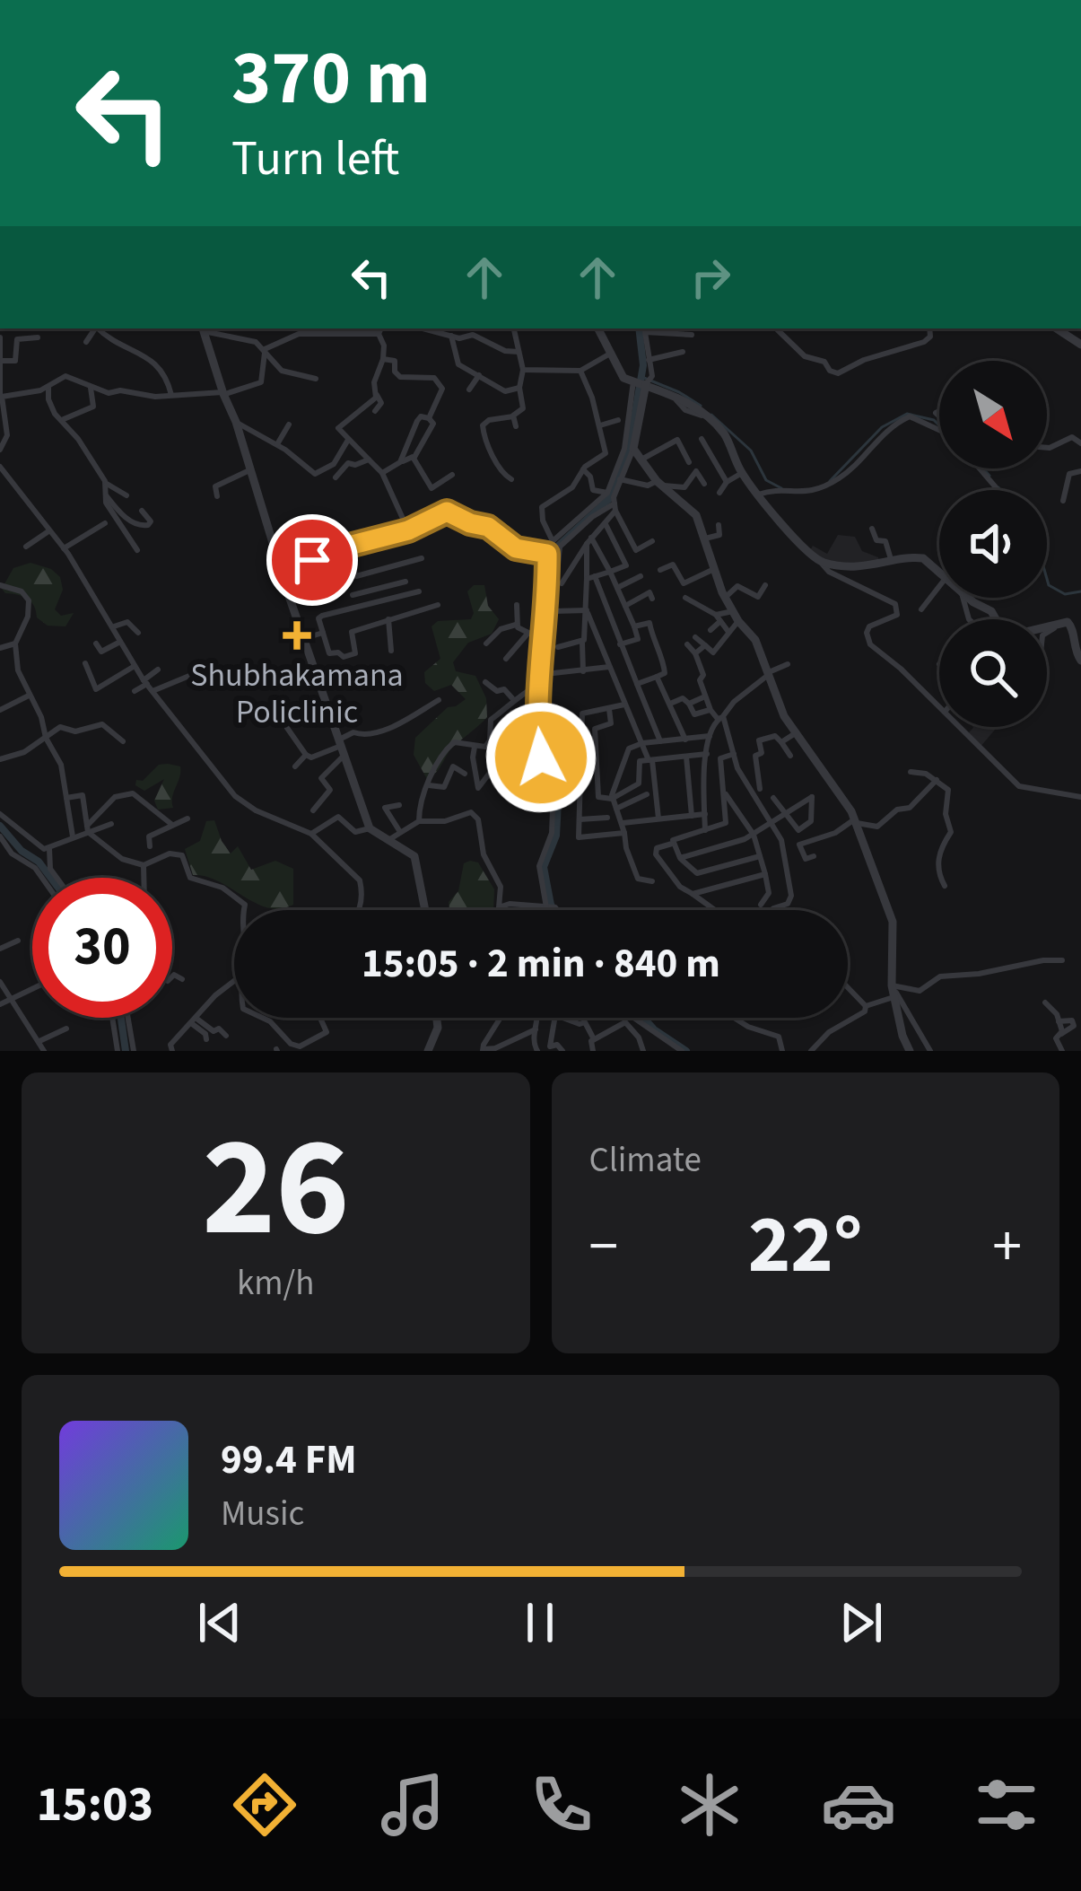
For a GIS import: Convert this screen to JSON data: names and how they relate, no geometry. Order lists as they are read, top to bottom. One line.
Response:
{"places":{"health":["Shubhakamana Policlinic"]},"north":"bottom right","page":{"turn":["370 m","Turn left"],"limit":"30","trip":"15:05 · 2 min · 840 m","tile":[["26","km/h"],"Climate"],"heat":["−","22°","+"],"song":["99.4 FM","Music"],"tabs":"15:03"}}
